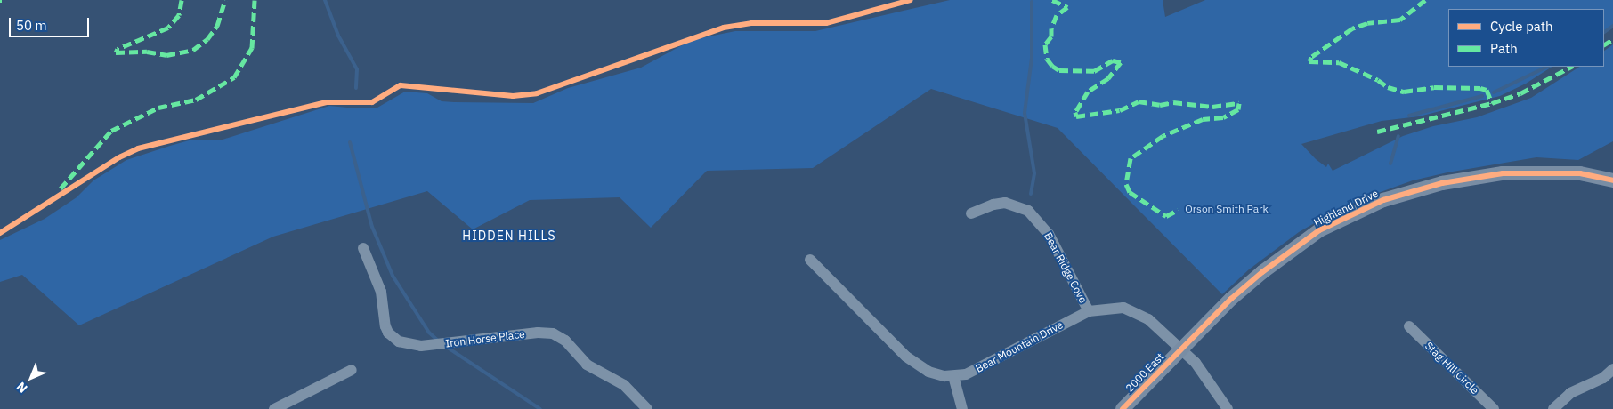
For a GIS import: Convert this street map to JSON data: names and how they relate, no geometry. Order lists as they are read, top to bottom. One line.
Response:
{"streets":{"street":["Highland Drive","Bear Ridge Cove","Iron Horse Place","Bear Mountain Drive","Stag Hill Circle","2000 East"]},"crossings":[["Highland Drive","Bear Mountain Drive"],["Highland Drive","2000 East"],["Bear Ridge Cove","Bear Mountain Drive"],["Bear Mountain Drive","2000 East"]],"districts":["HIDDEN HILLS"],"parks":["Orson Smith Park"],"legend":["Cycle path","Path"],"scale_bar":"50 m","north":"bottom left"}
